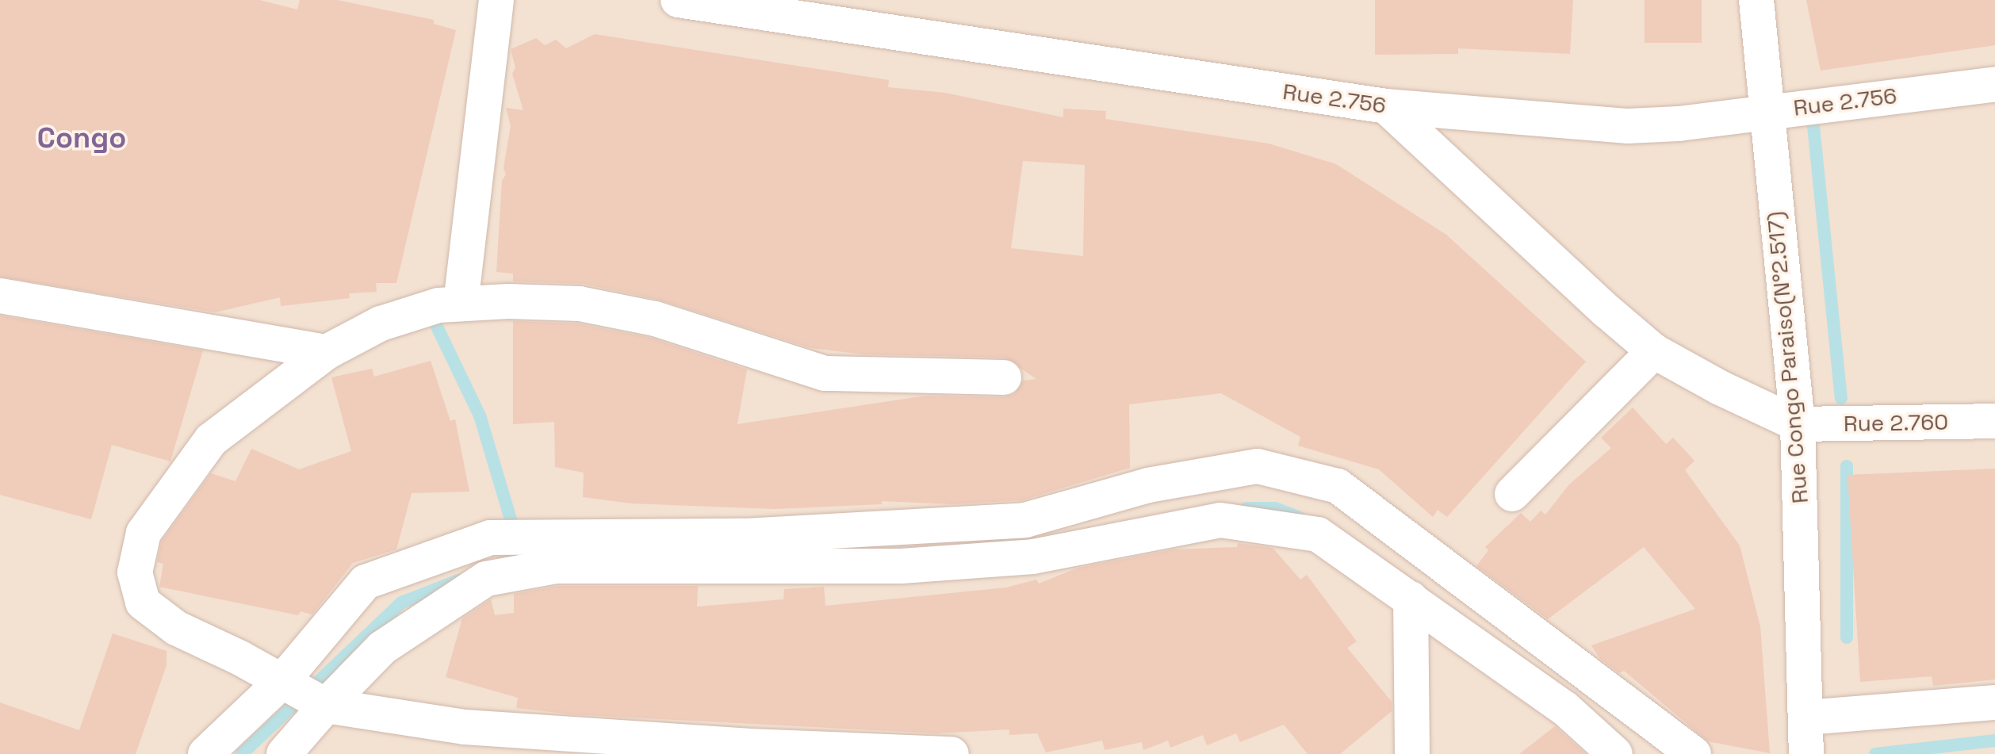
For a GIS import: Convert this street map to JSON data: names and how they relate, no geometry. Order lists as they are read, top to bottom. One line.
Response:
{"streets":{"street":["Rue 2.756","Rue Congo Paraiso(N°2.517)","Rue 2.760"]},"crossings":[["Rue 2.756","Rue Congo Paraiso(N°2.517)"],["Rue Congo Paraiso(N°2.517)","Rue 2.760"]],"districts":["Congo"]}
